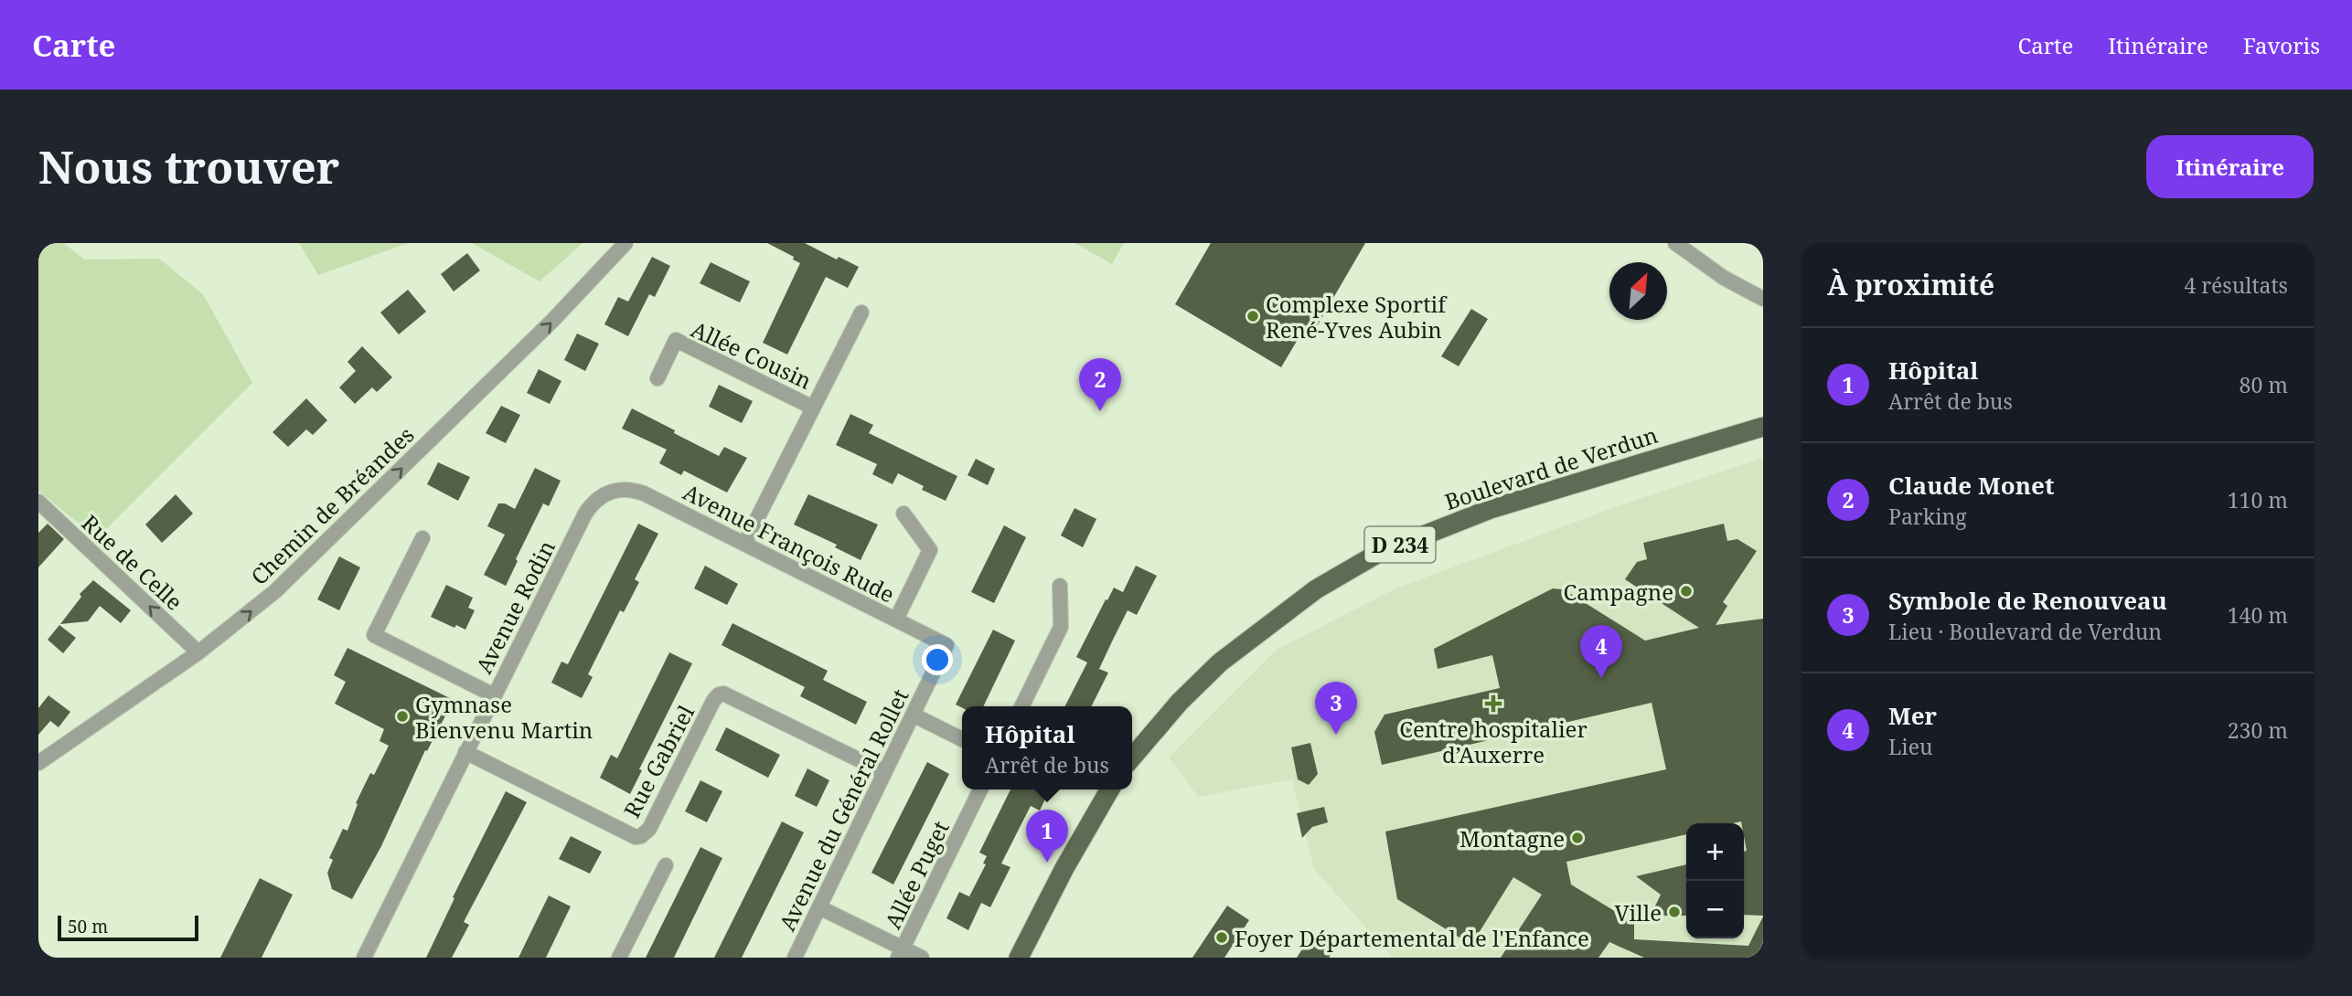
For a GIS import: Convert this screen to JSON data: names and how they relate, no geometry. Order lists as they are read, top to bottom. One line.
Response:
{"streets":{"main road":["Boulevard de Verdun","D 234"],"street":["Allée Cousin","Chemin de Bréandes","Avenue François Rude","Rue de Celle","Avenue Rodin","Rue Gabriel","Avenue du Général Rollet","Allée Puget"]},"crossings":[["Chemin de Bréandes","Rue de Celle"],["Avenue François Rude","Avenue Rodin"],["Avenue François Rude","Avenue du Général Rollet"],["Avenue Rodin","Rue Gabriel"],["Rue Gabriel","Avenue du Général Rollet"]],"one_way":["Chemin de Bréandes","Rue de Celle"],"places":{"other":["Complexe Sportif René-Yves Aubin","Campagne","Gymnase Bienvenu Martin","Montagne","Ville","Foyer Départemental de l'Enfance"],"health":["Centre hospitalier d’Auxerre"]},"scale_bar":"50 m","north":"top right","page":{"header":"Carte","nav":["Carte","Itinéraire","Favoris"],"buttons":"Itinéraire","title":"Nous trouver","heading":["À proximité","4 résultats"],"list":[{"mark":"1","name":"Hôpital","note":"Arrêt de bus","value":"80 m"},{"mark":"2","name":"Claude Monet","note":"Parking","value":"110 m"},{"mark":"3","name":"Symbole de Renouveau","note":"Lieu · Boulevard de Verdun","value":"140 m"},{"mark":"4","name":"Mer","note":"Lieu","value":"230 m"}],"pins":["2","4","3","1"],"popup":["Hôpital","Arrêt de bus"],"map_buttons":["+","−"],"scale":"50 m"}}
